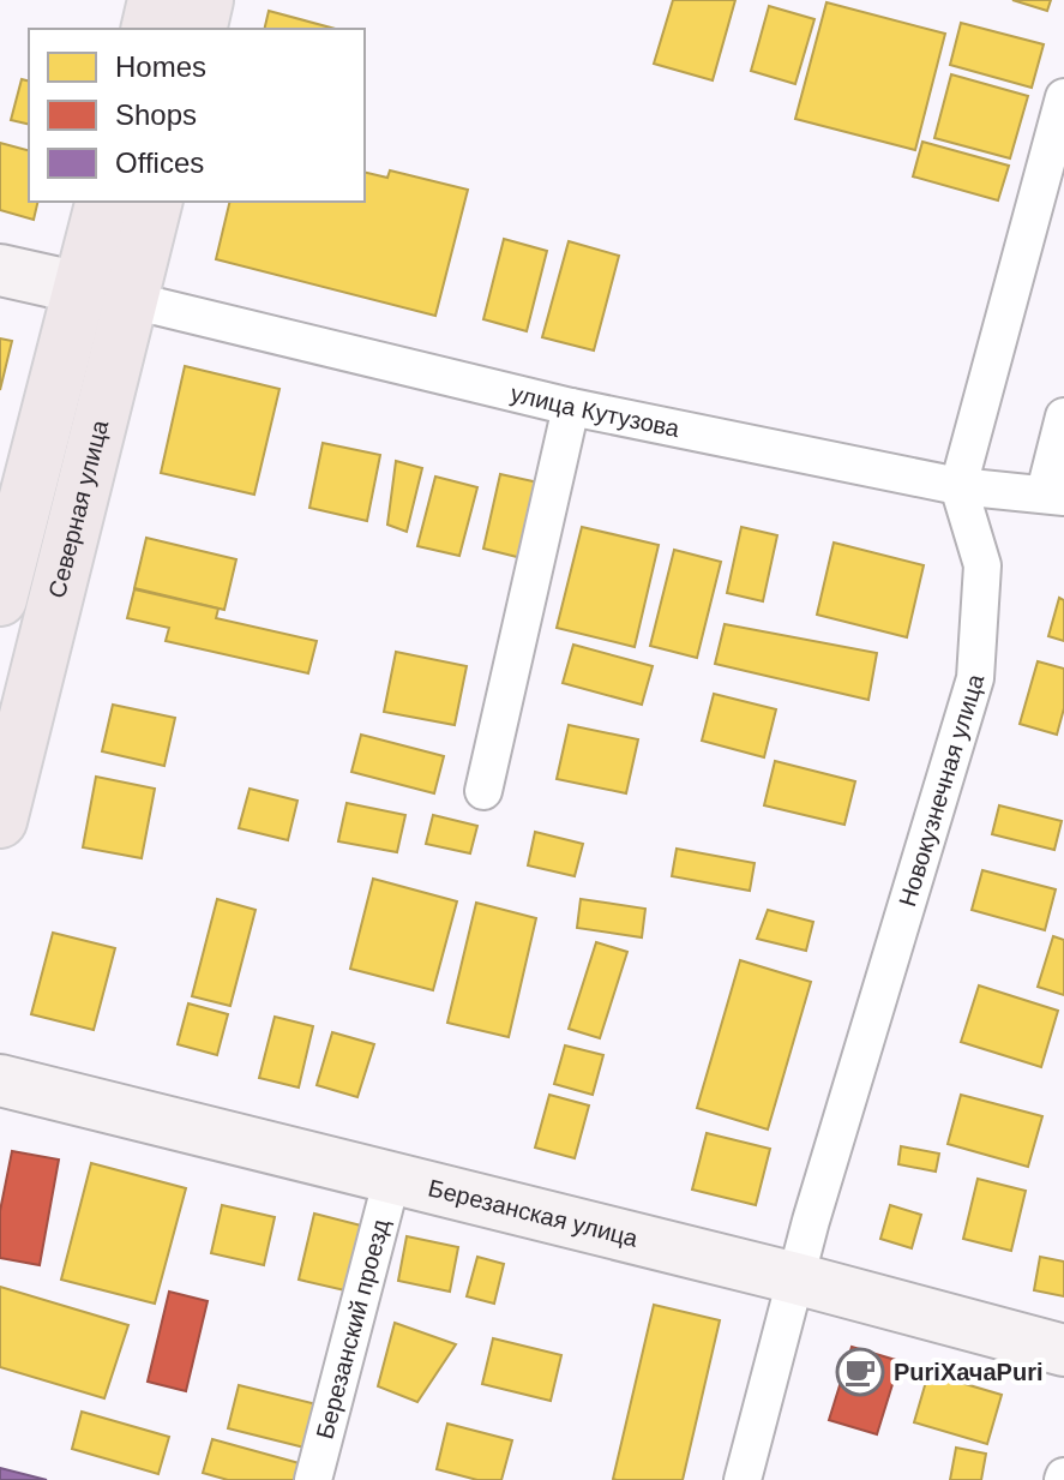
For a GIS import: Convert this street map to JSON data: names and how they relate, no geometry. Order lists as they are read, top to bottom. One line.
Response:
{"streets":{"main road":["Северная улица"],"street":["улица Кутузова","Новокузнечная улица","Березанская улица","Березанский проезд"]},"crossings":[["улица Кутузова","Северная улица"],["улица Кутузова","Новокузнечная улица"],["Новокузнечная улица","Березанская улица"],["Березанская улица","Березанский проезд"]],"places":{"cafe":["PuriХачаPuri"]},"legend":["Homes","Shops","Offices"]}
